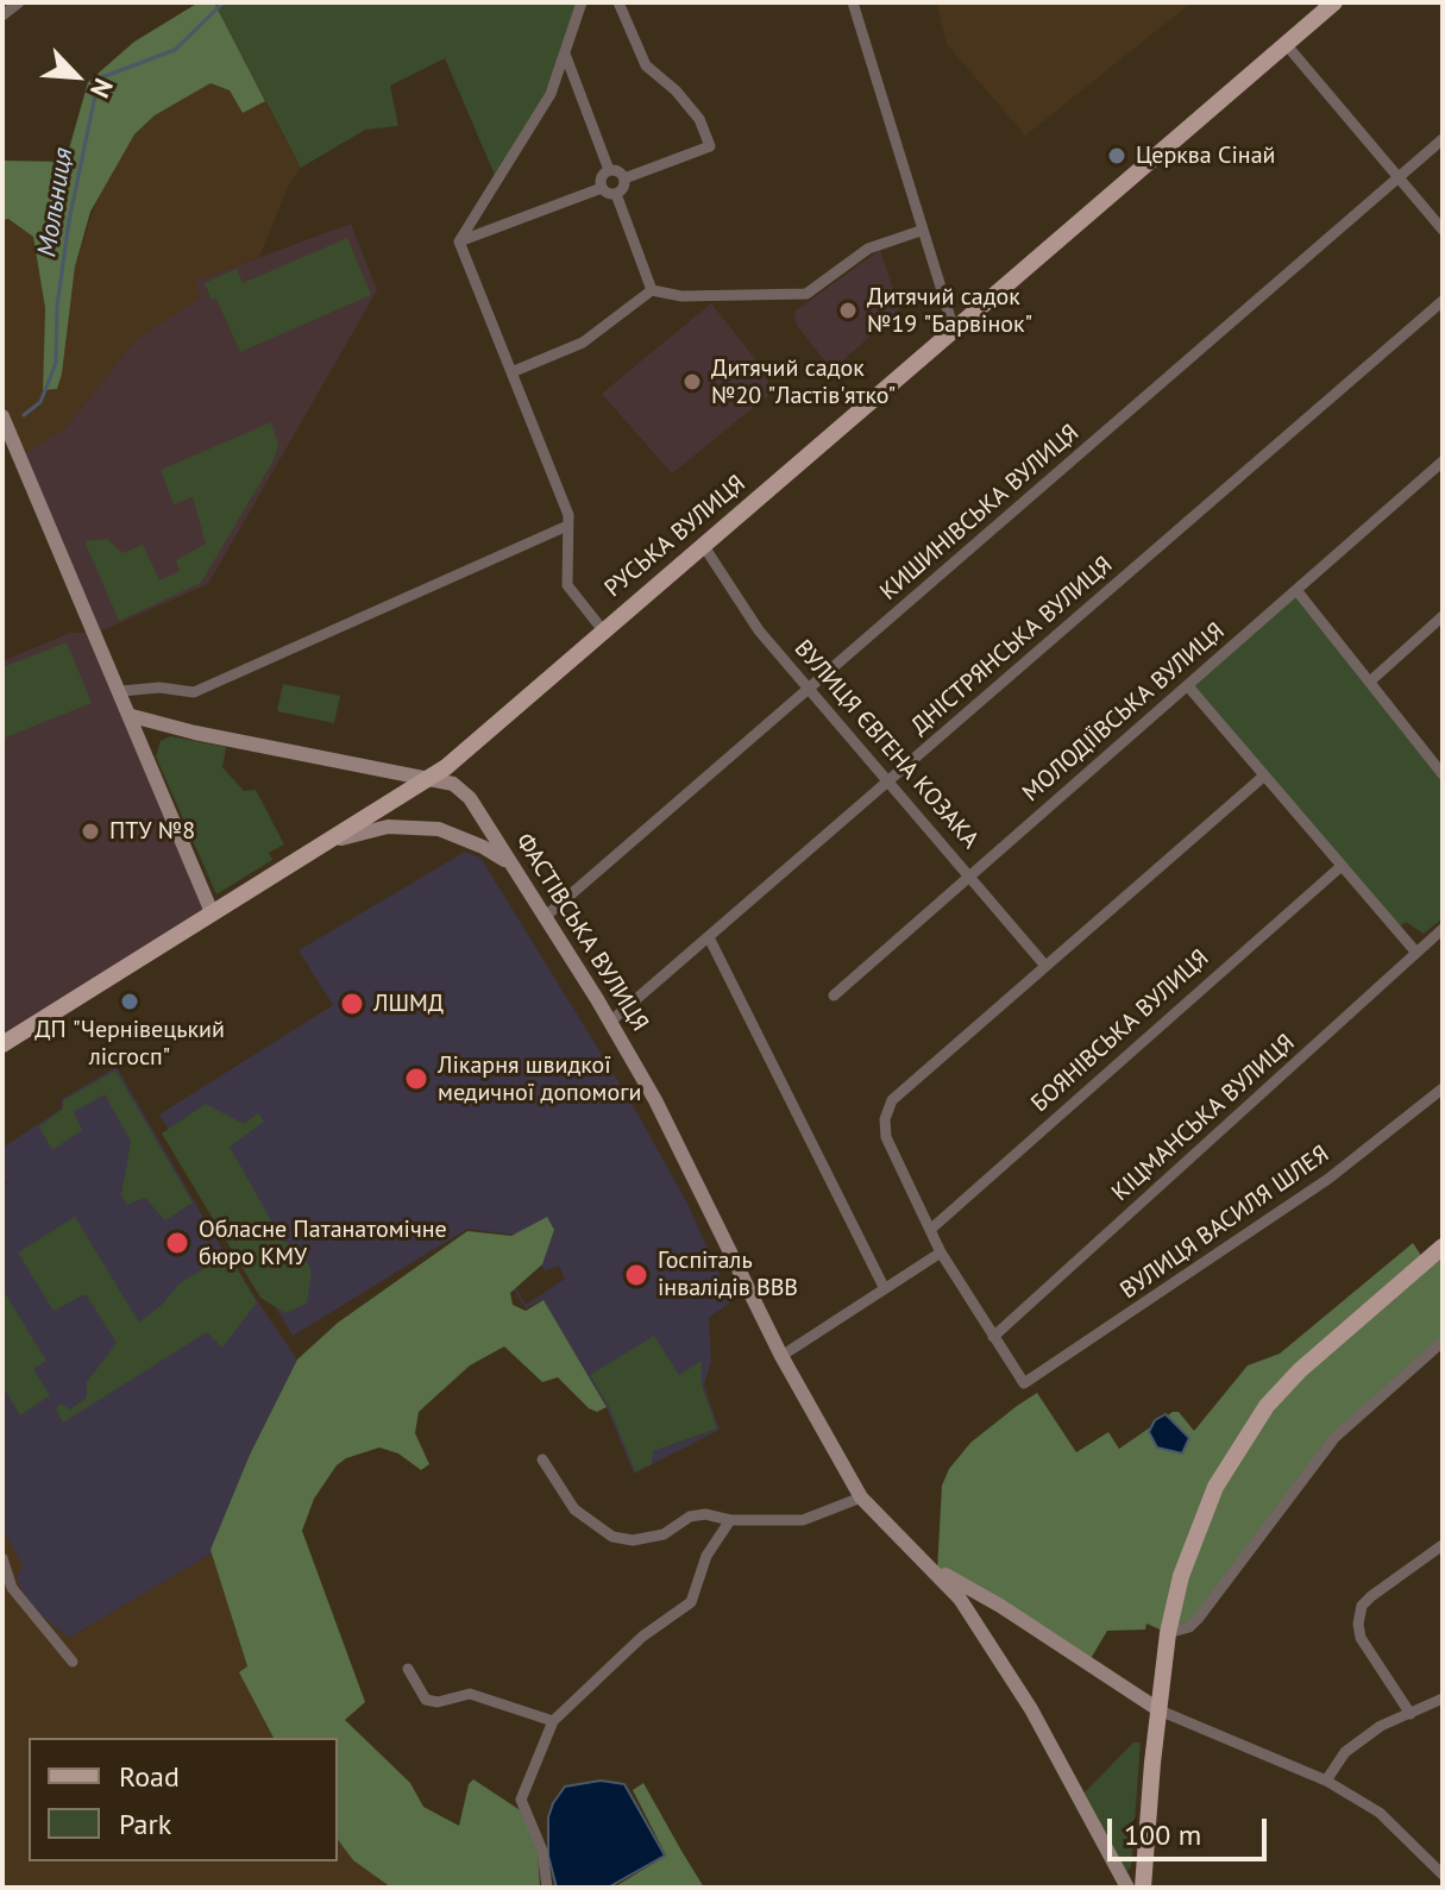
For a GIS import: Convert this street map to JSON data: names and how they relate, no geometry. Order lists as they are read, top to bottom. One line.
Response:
{"streets":{"main road":["РУСЬКА ВУЛИЦЯ","ФАСТІВСЬКА ВУЛИЦЯ"],"street":["КИШИНІВСЬКА ВУЛИЦЯ","ДНІСТРЯНСЬКА ВУЛИЦЯ","МОЛОДІЇВСЬКА ВУЛИЦЯ","ВУЛИЦЯ ЄВГЕНА КОЗАКА","БОЯНІВСЬКА ВУЛИЦЯ","КІЦМАНСЬКА ВУЛИЦЯ","ВУЛИЦЯ ВАСИЛЯ ШЛЕЯ"]},"crossings":[["КИШИНІВСЬКА ВУЛИЦЯ","ВУЛИЦЯ ЄВГЕНА КОЗАКА"],["КИШИНІВСЬКА ВУЛИЦЯ","ФАСТІВСЬКА ВУЛИЦЯ"],["РУСЬКА ВУЛИЦЯ","ВУЛИЦЯ ЄВГЕНА КОЗАКА"],["РУСЬКА ВУЛИЦЯ","ФАСТІВСЬКА ВУЛИЦЯ"],["ДНІСТРЯНСЬКА ВУЛИЦЯ","ВУЛИЦЯ ЄВГЕНА КОЗАКА"],["ДНІСТРЯНСЬКА ВУЛИЦЯ","ФАСТІВСЬКА ВУЛИЦЯ"],["МОЛОДІЇВСЬКА ВУЛИЦЯ","ВУЛИЦЯ ЄВГЕНА КОЗАКА"],["КІЦМАНСЬКА ВУЛИЦЯ","ВУЛИЦЯ ВАСИЛЯ ШЛЕЯ"]],"water":["Мольниця"],"places":["Церква Сінай","Дитячий садок №19 \"Барвінок\"","Дитячий садок №20 \"Ластів'ятко\"","ПТУ №8","ДП \"Чернівецький лісгосп\"","ЛШМД","Лікарня швидкої медичної допомоги","Обласне Патанатомічне бюро КМУ","Госпіталь інвалідів ВВВ"],"legend":["Road","Park"],"scale_bar":"100 m","north":"bottom right"}
